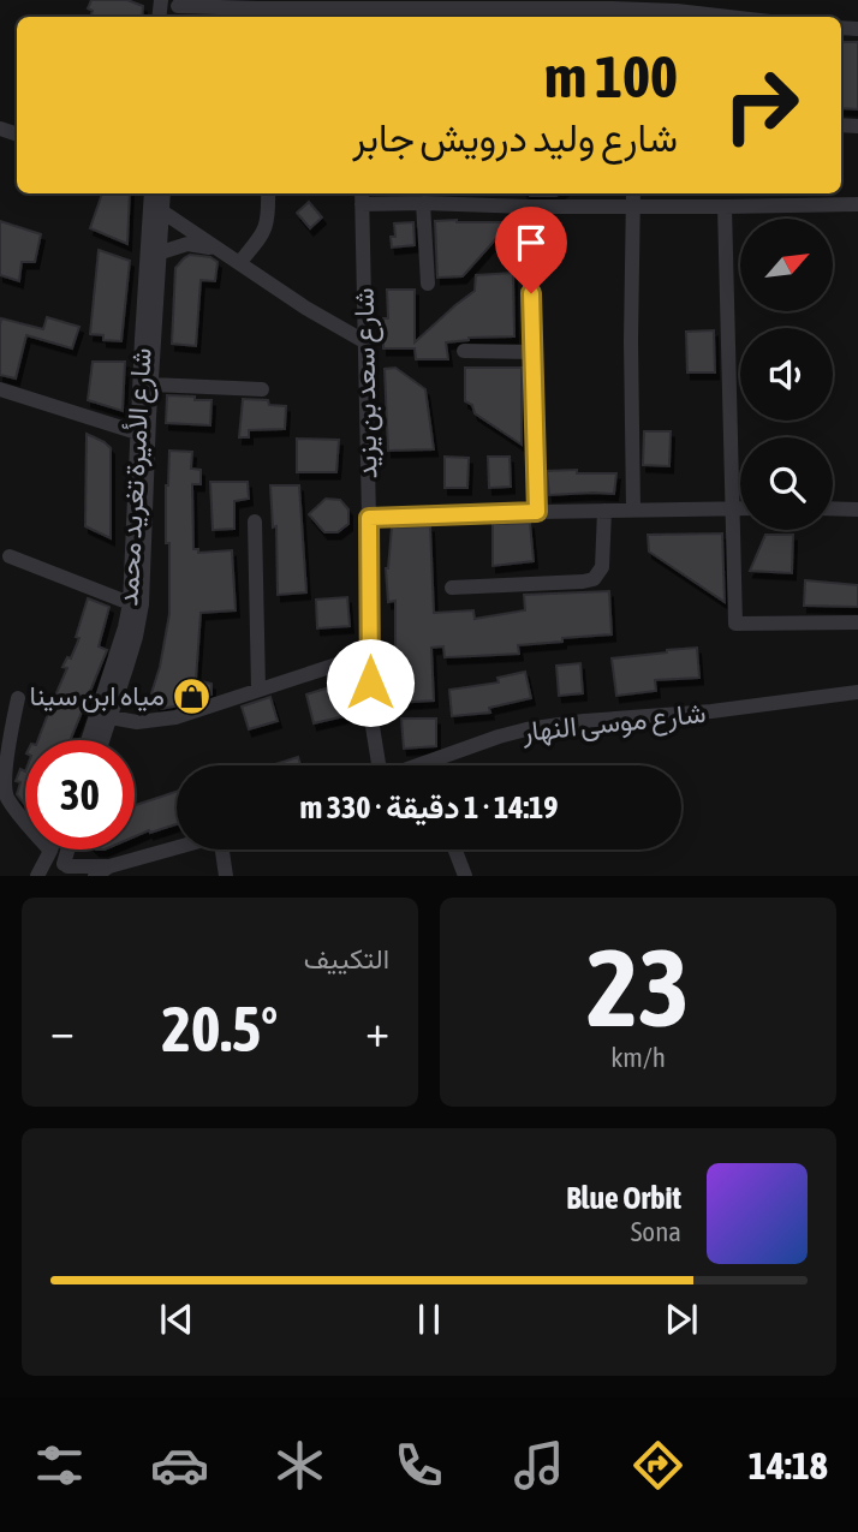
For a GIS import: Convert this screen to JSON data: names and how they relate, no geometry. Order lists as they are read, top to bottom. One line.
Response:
{"streets":{"street":["شارع سعد بن يزيد","شارع الأميرة تغريد محمد","شارع موسى النهار"]},"places":{"shop":["مياه ابن سينا"]},"north":"top right","page":{"turn":["100 m","شارع وليد درويش جابر"],"limit":"30","trip":"14:19 · 1 دقيقة · 330 m","tile":[["23","km/h"],"التكييف"],"heat":["−","20.5°","+"],"song":["Blue Orbit","Sona"],"tabs":"14:18"}}
